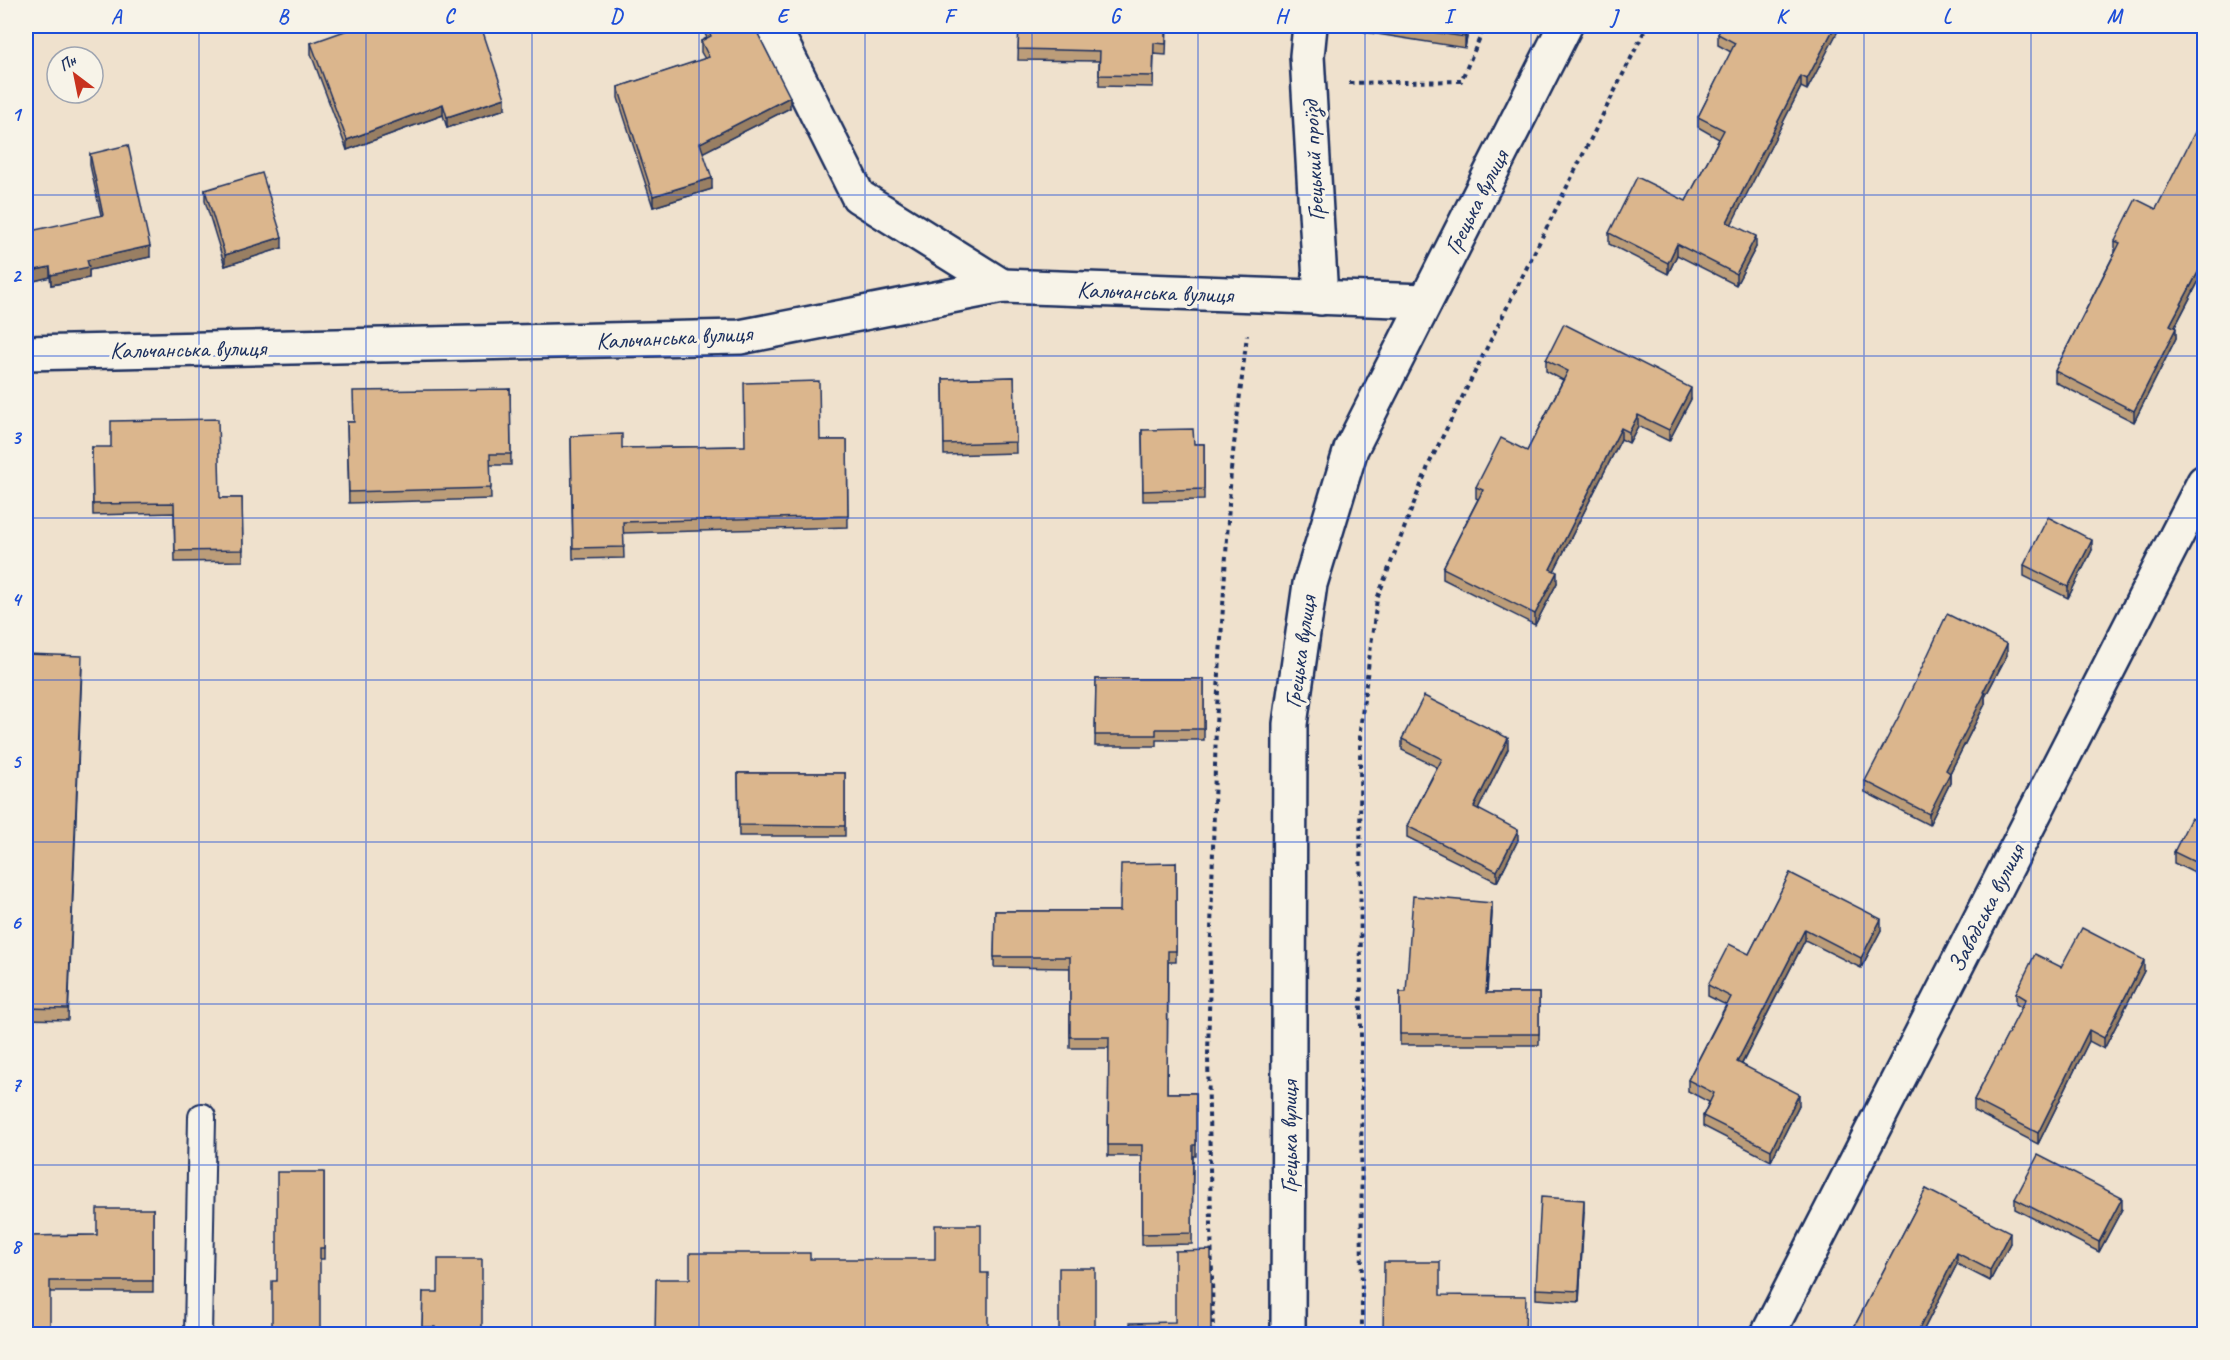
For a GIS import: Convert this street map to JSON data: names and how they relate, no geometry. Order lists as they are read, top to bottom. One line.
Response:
{"streets":{"street":["Грецький проїзд","Грецька вулиця","Кальчанська вулиця","Заводська вулиця"]},"crossings":[["Грецький проїзд","Кальчанська вулиця"],["Грецька вулиця","Кальчанська вулиця"]],"north":"top left","grid":{"columns":["A","B","C","D","E","F","G","H","I","J","K","L","M"],"rows":["1","2","3","4","5","6","7","8"]}}
